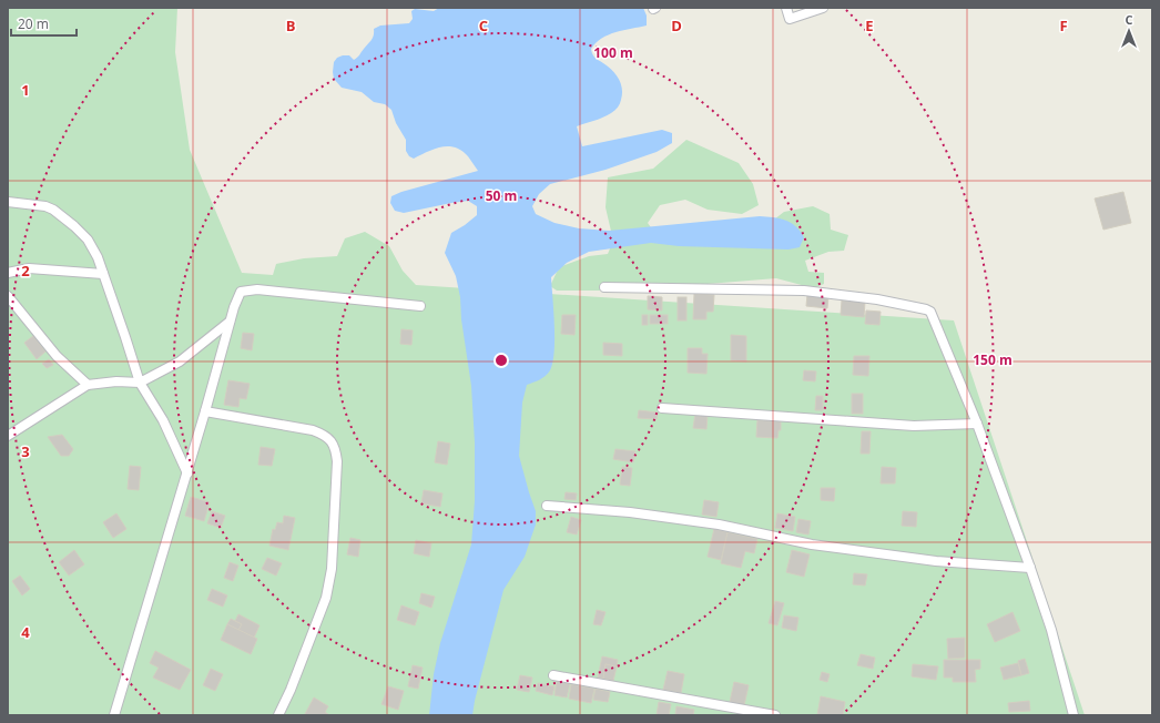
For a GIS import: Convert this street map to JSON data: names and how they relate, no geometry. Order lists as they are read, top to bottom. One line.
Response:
{"scale_bar":"20 m","north":"top","grid":{"columns":["B","C","D","E","F"],"rows":["1","2","3","4"]},"rings":["100 m","50 m","150 m"]}
